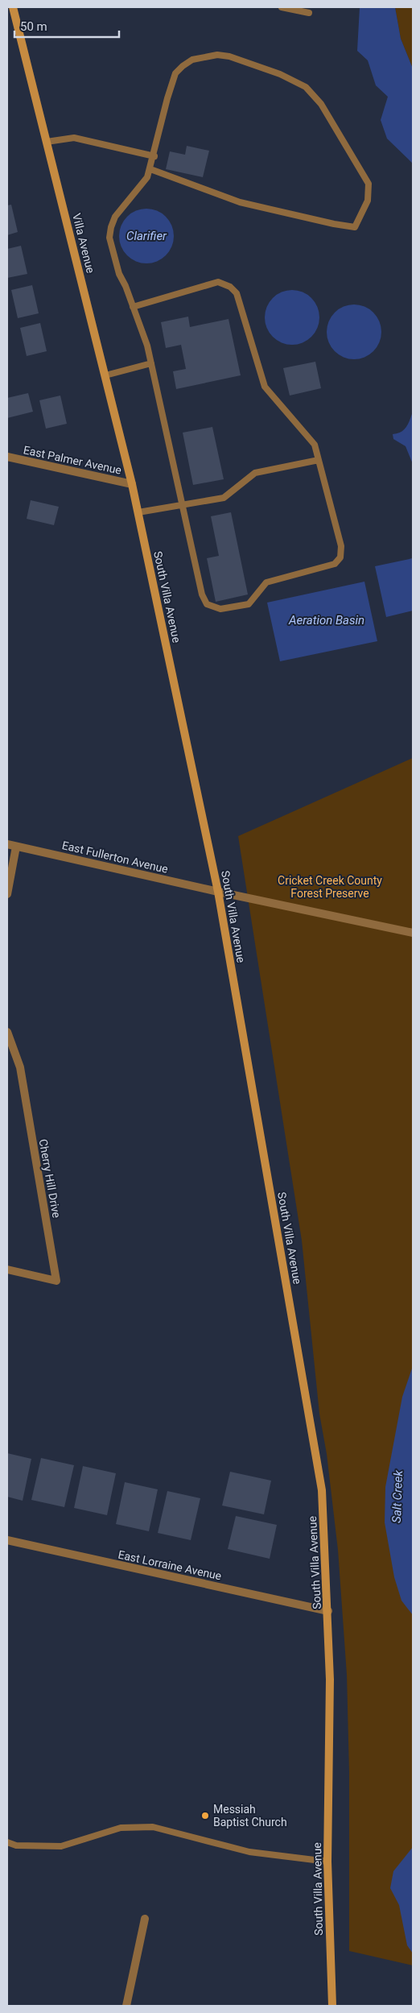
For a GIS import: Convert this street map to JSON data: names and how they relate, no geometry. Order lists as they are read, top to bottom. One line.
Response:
{"streets":{"main road":["Villa Avenue","South Villa Avenue"],"street":["East Palmer Avenue","East Fullerton Avenue","Cherry Hill Drive","East Lorraine Avenue"]},"crossings":[["Villa Avenue","East Palmer Avenue"],["Villa Avenue","South Villa Avenue"],["East Palmer Avenue","South Villa Avenue"],["South Villa Avenue","East Fullerton Avenue"],["South Villa Avenue","East Lorraine Avenue"]],"water":["Clarifier","Aeration Basin","Salt Creek"],"parks":["Cricket Creek County Forest Preserve"],"places":["Messiah Baptist Church"],"scale_bar":"50 m"}
